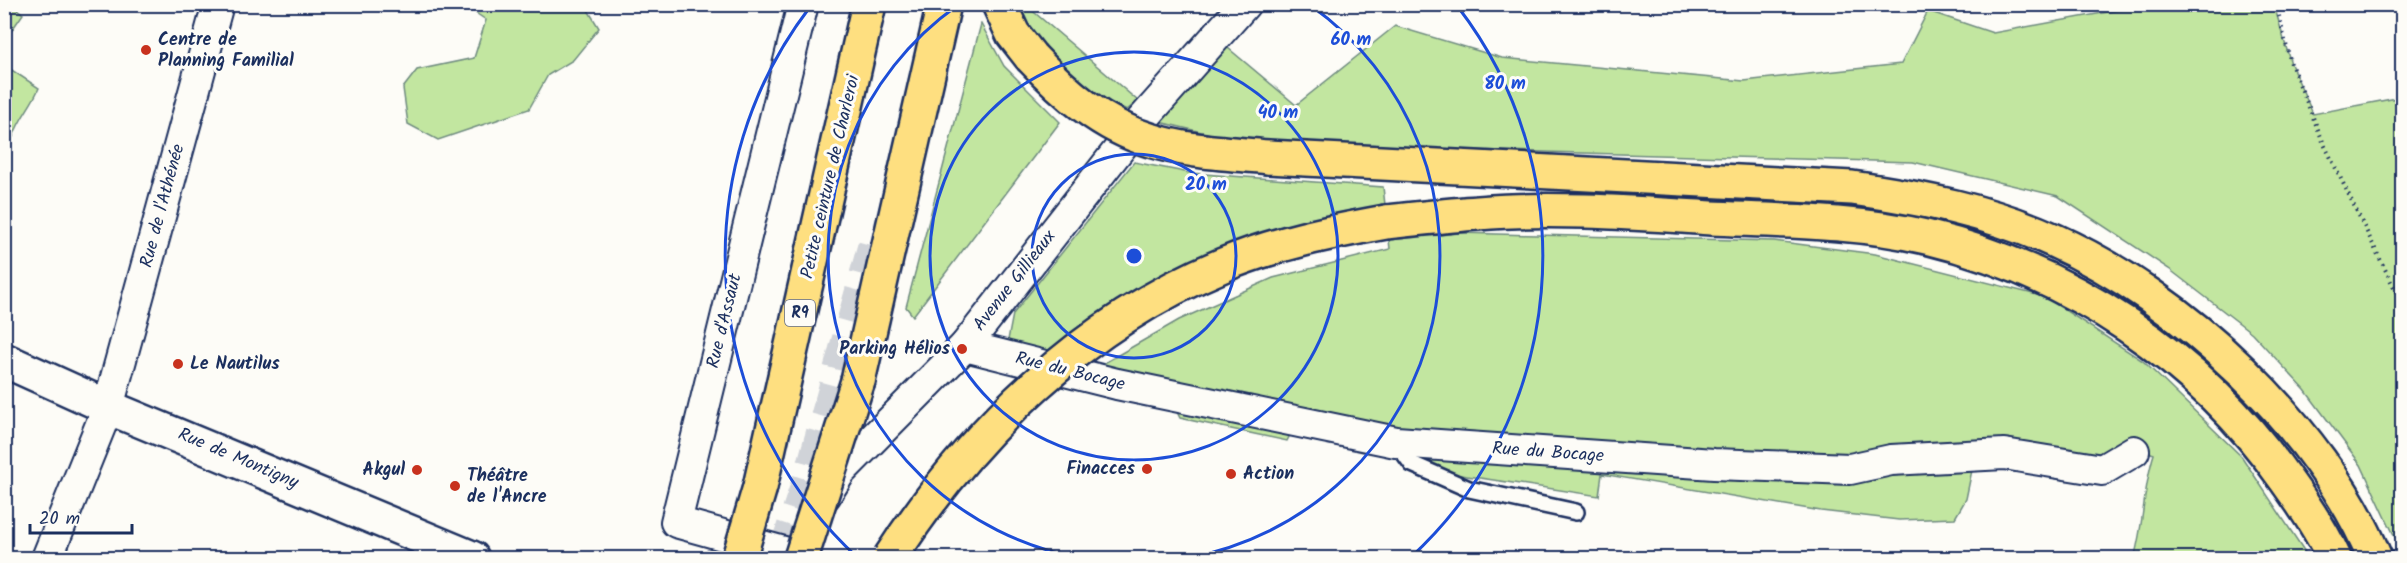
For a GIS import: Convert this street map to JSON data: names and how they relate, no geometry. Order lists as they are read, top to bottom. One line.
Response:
{"streets":{"highway":["Petite ceinture de Charleroi","R9"],"main road":["Rue de Montigny"],"street":["Rue de l'Athénée","Avenue Gillieaux","Rue d'Assaut","Rue du Bocage"]},"crossings":[["Rue de l'Athénée","Rue de Montigny"],["Avenue Gillieaux","Rue d'Assaut"],["Avenue Gillieaux","Rue du Bocage"]],"places":["Centre de Planning Familial","Parking Hélios","Le Nautilus","Finacces","Akgul","Action","Théâtre de l'Ancre"],"scale_bar":"20 m","rings":["60 m","80 m","40 m","20 m"]}
